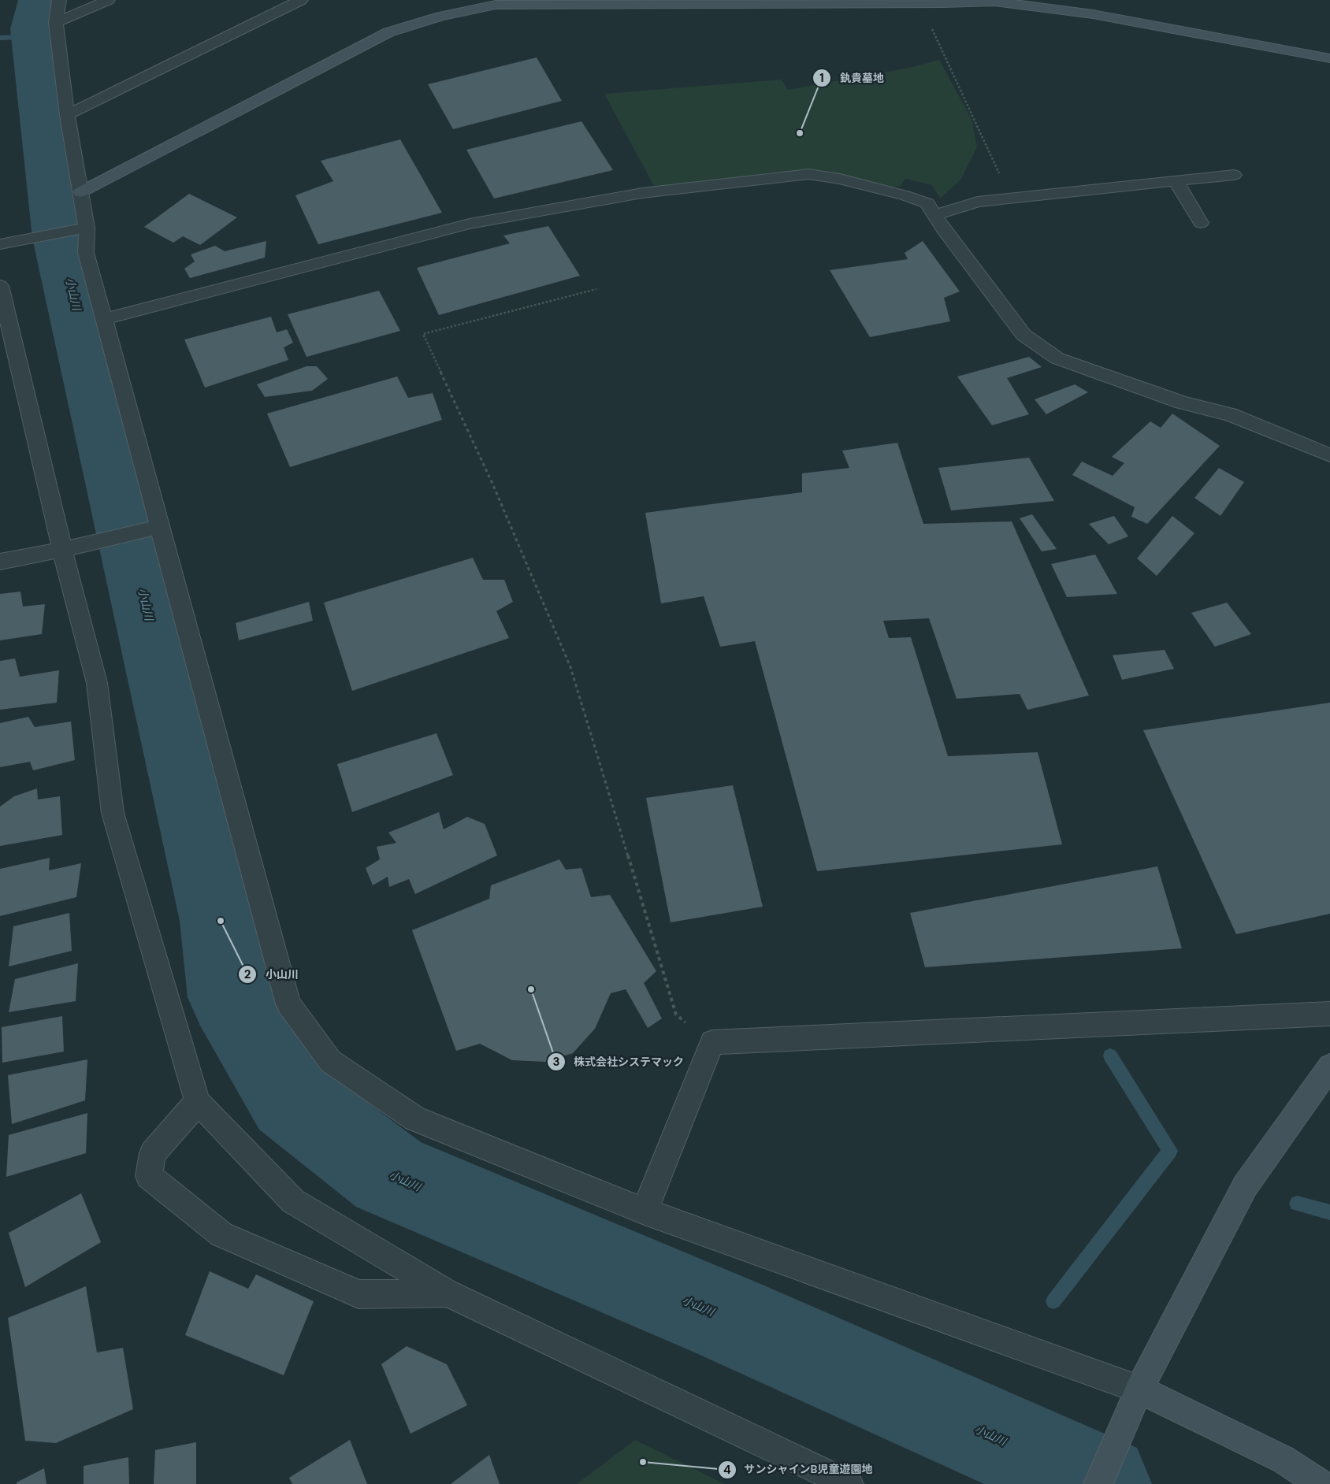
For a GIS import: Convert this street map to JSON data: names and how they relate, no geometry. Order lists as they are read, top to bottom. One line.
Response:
{"water":["小山川"],"places":["釻貴墓地","小山川","株式会社システマック","サンシャインB児童遊園地"]}
